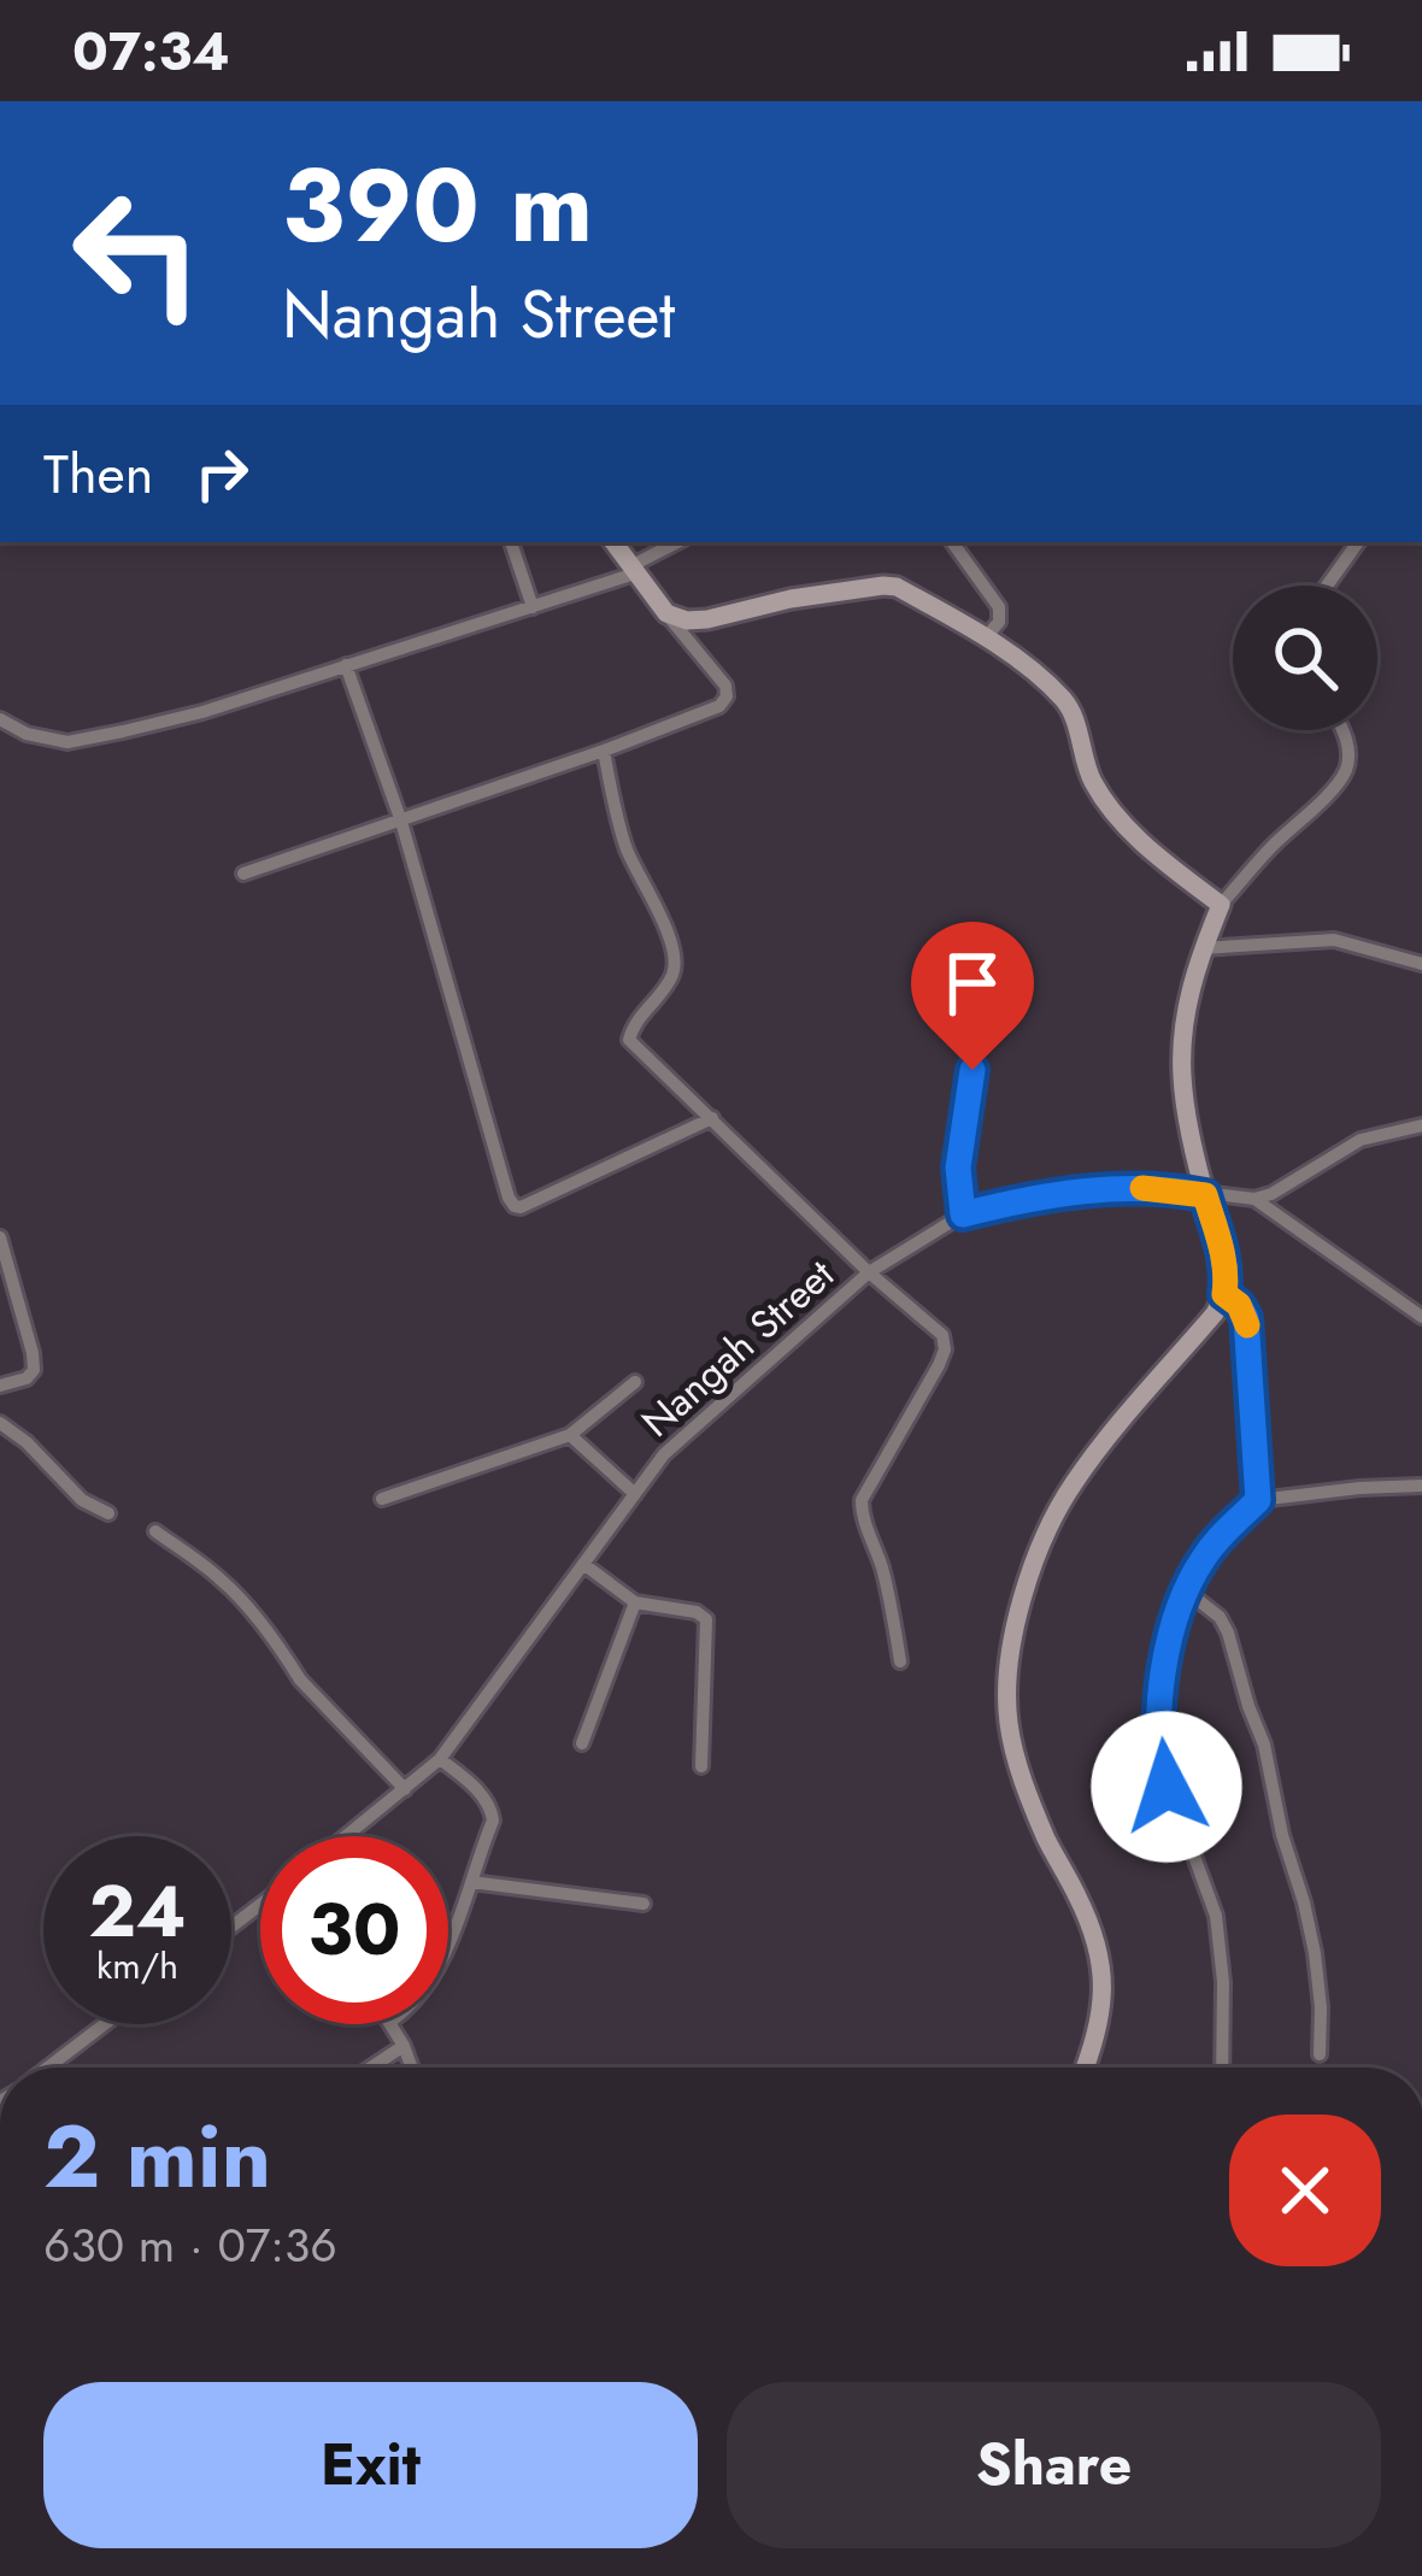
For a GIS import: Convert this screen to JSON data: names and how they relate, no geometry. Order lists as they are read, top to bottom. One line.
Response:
{"streets":{"street":["Nangah Street"]},"page":{"status":"07:34","turn":["390 m","Nangah Street"],"then":"Then","speed":"24 km/h","limit":"30","heading":["2 min","630 m · 07:36"],"buttons":["Exit","Share"]}}
